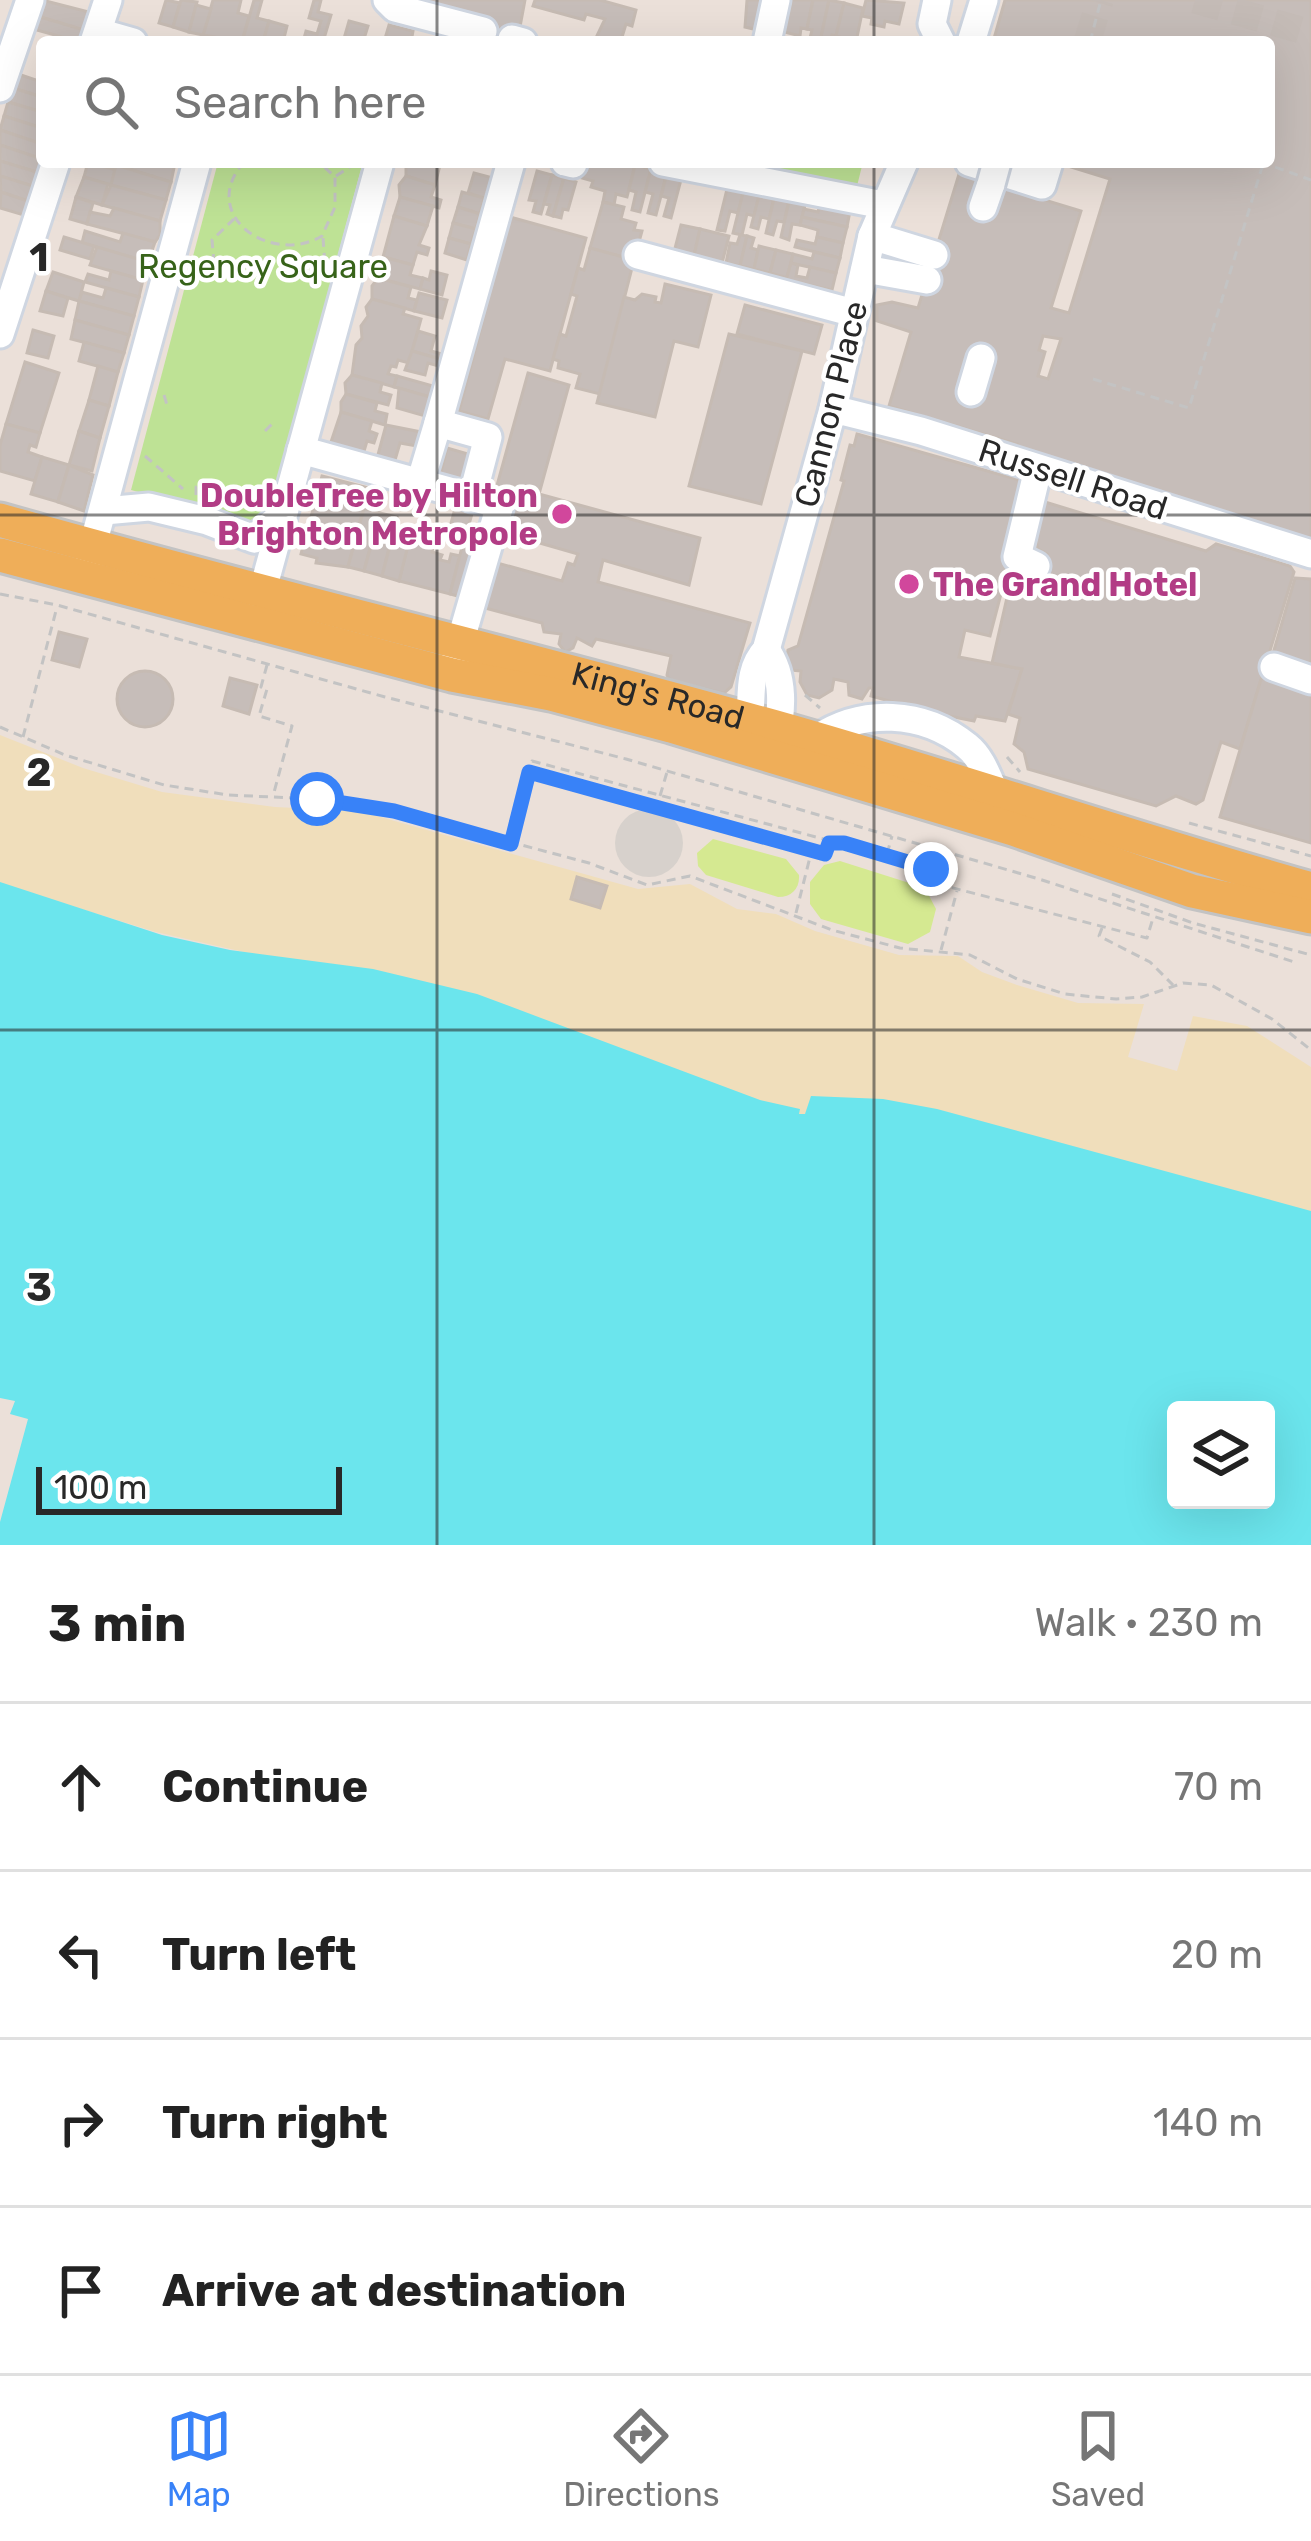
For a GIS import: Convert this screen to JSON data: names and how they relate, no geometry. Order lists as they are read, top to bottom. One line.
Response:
{"streets":{"main road":["King's Road"],"street":["Cannon Place","Russell Road"]},"crossings":[["Cannon Place","Russell Road"],["Cannon Place","King's Road"]],"parks":["Regency Square"],"places":["DoubleTree by Hilton Brighton Metropole","The Grand Hotel"],"scale_bar":"100 m","page":{"search":"Search here","scale":"100 m","heading":["3 min","Walk · 230 m"],"list":[["Continue","70 m"],["Turn left","20 m"],["Turn right","140 m"],"Arrive at destination"],"nav":["Map","Directions","Saved"]},"grid":{"rows":["1","2","3"]}}
